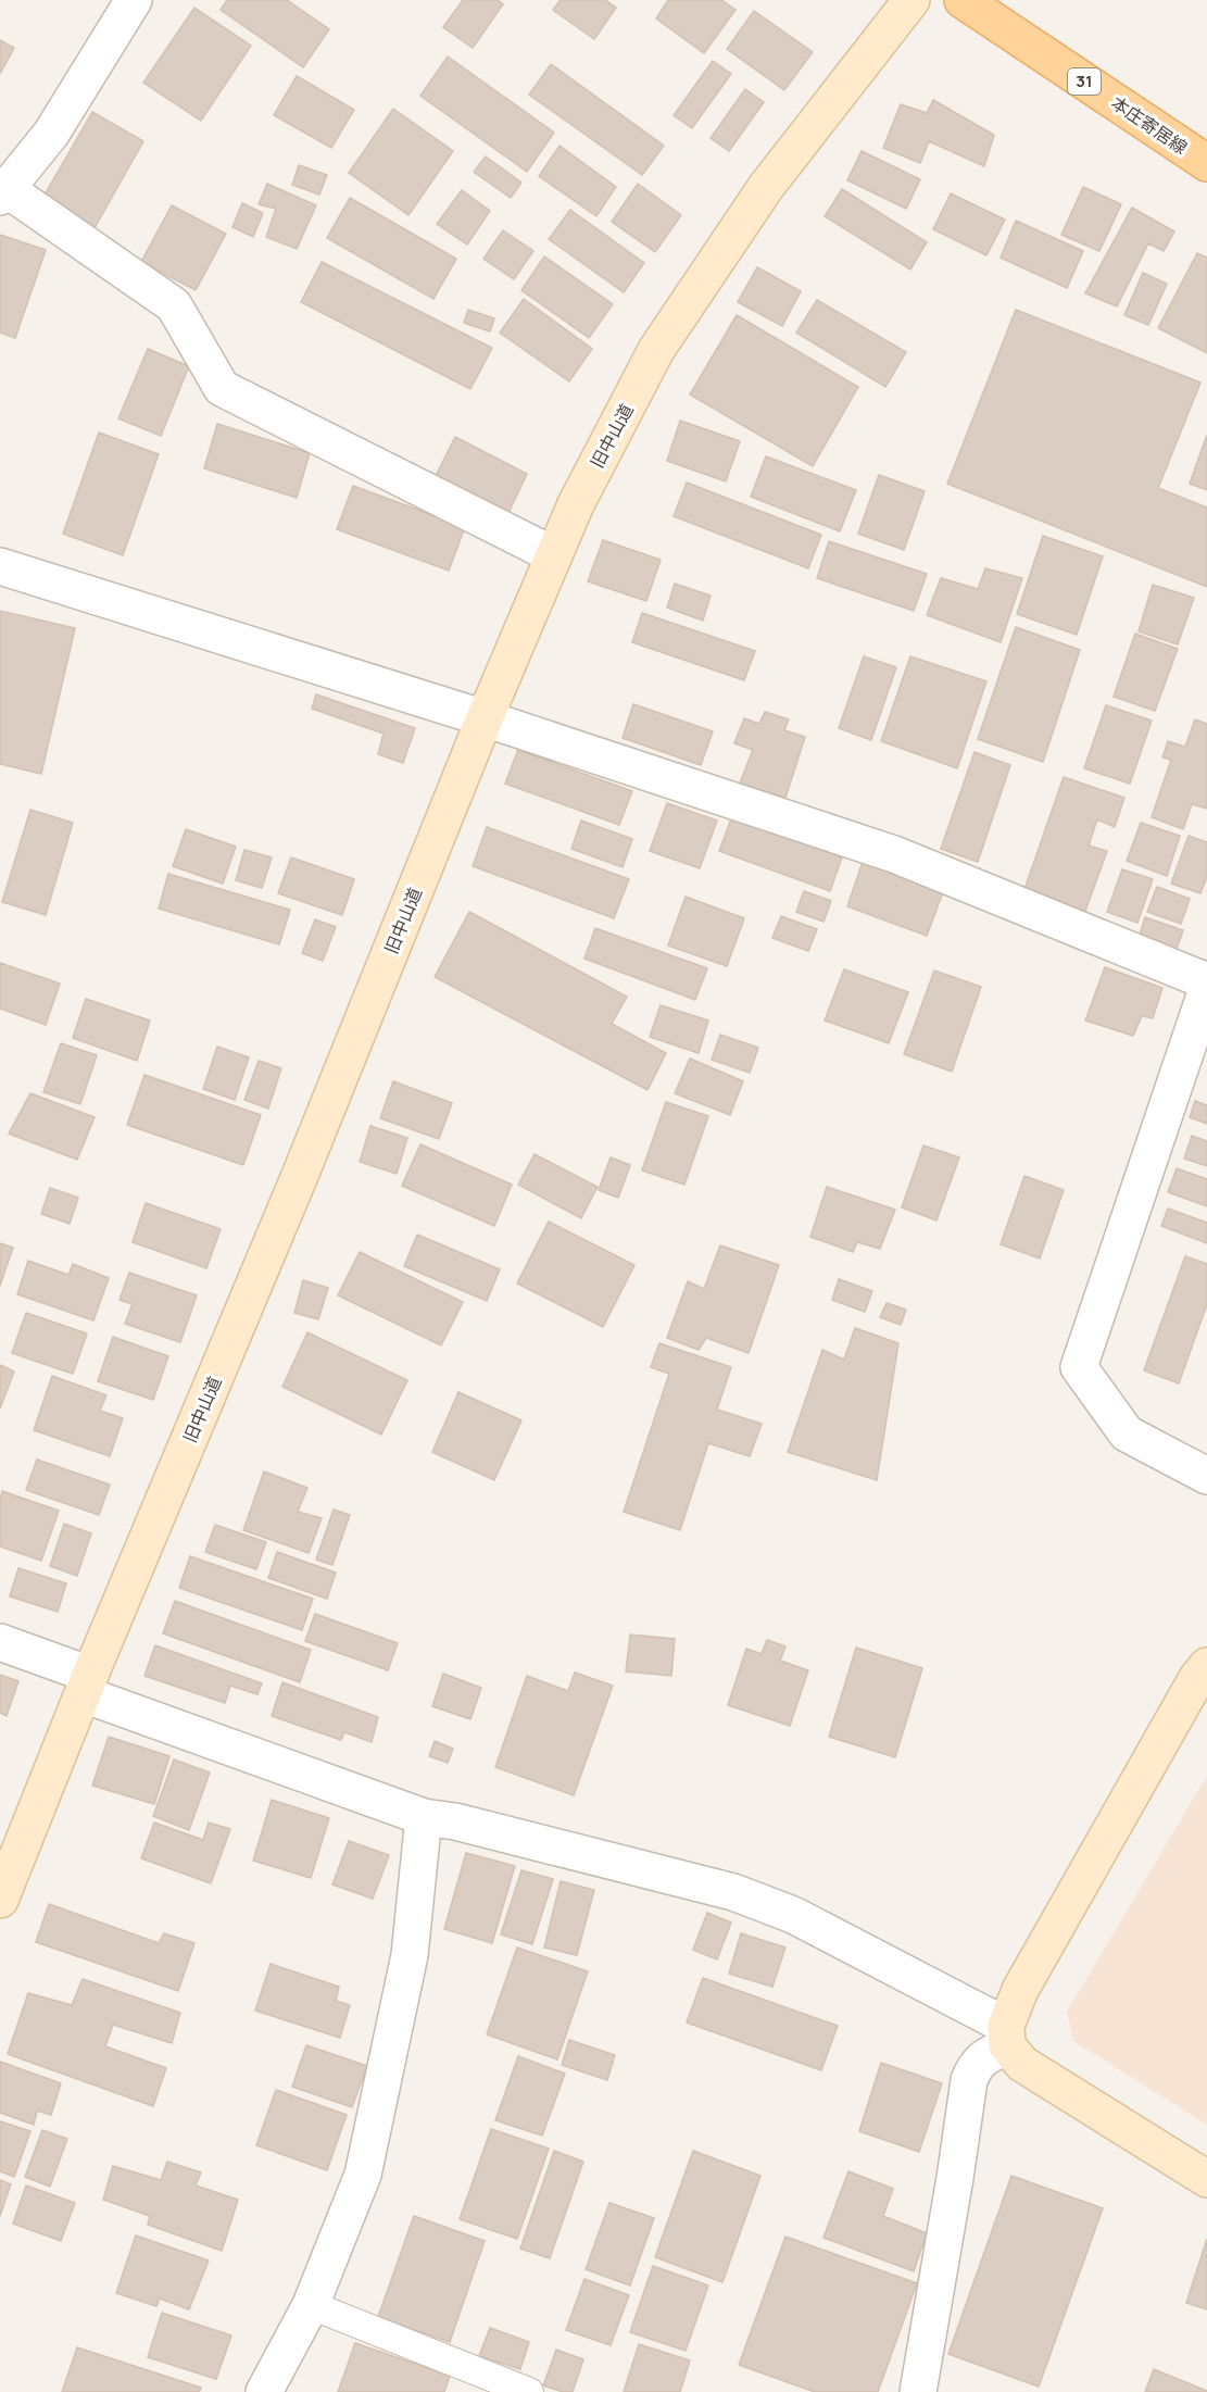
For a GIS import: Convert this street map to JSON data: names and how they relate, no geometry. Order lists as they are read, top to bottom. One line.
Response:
{"streets":{"main road":["31","本庄寄居線","旧中山道"]}}
